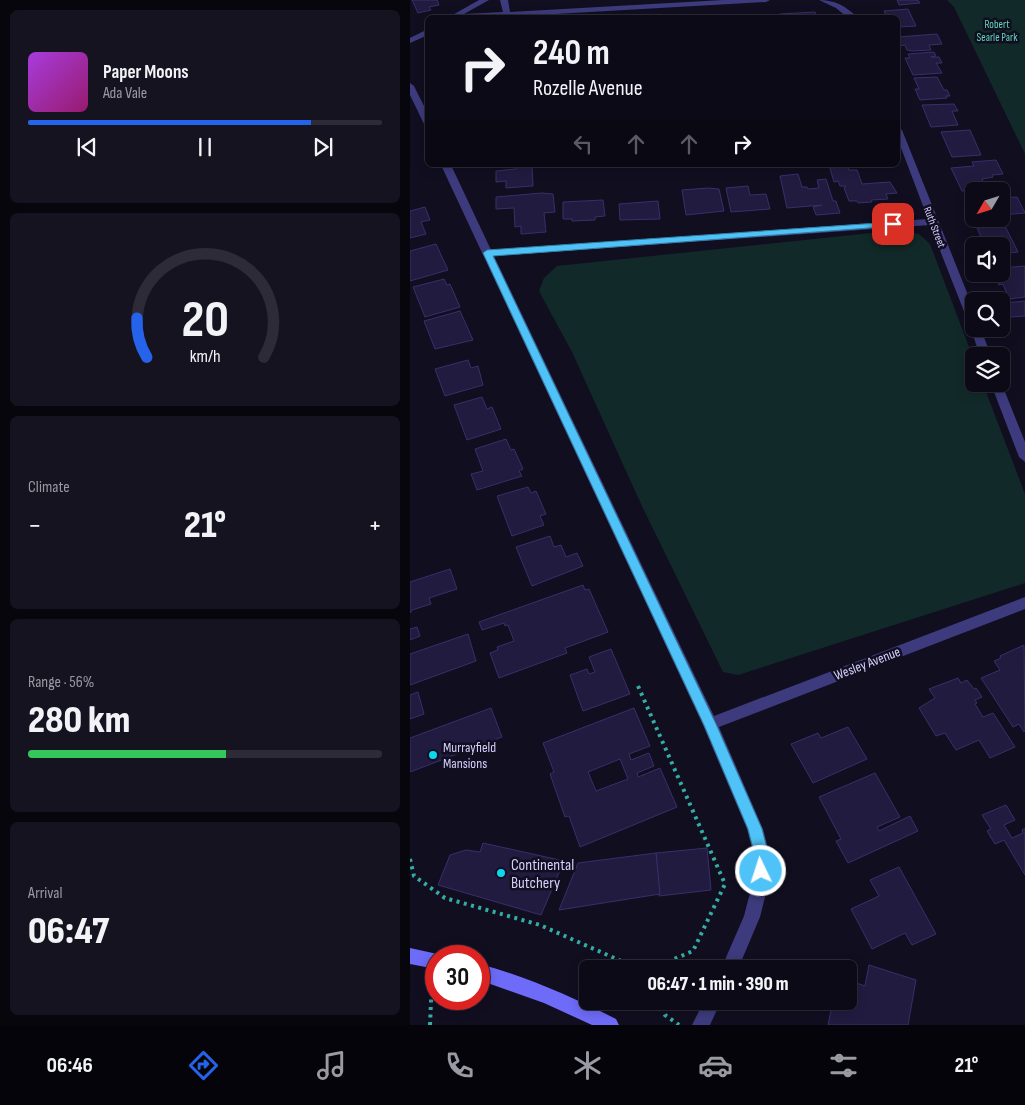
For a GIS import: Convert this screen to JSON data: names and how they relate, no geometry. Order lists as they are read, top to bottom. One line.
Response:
{"streets":{"street":["Ruth Street","Wesley Avenue"]},"parks":["Robert Searle Park"],"places":["Murrayfield Mansions","Continental Butchery"],"north":"bottom left","page":{"turn":["240 m","Rozelle Avenue"],"song":["Paper Moons","Ada Vale"],"tile":["Climate",["Range · 56%","280 km"],["Arrival","06:47"]],"heat":["−","21°","+"],"limit":"30","trip":"06:47 · 1 min · 390 m","tabs":["06:46","21°"],"gauge":["20","km/h"]}}
